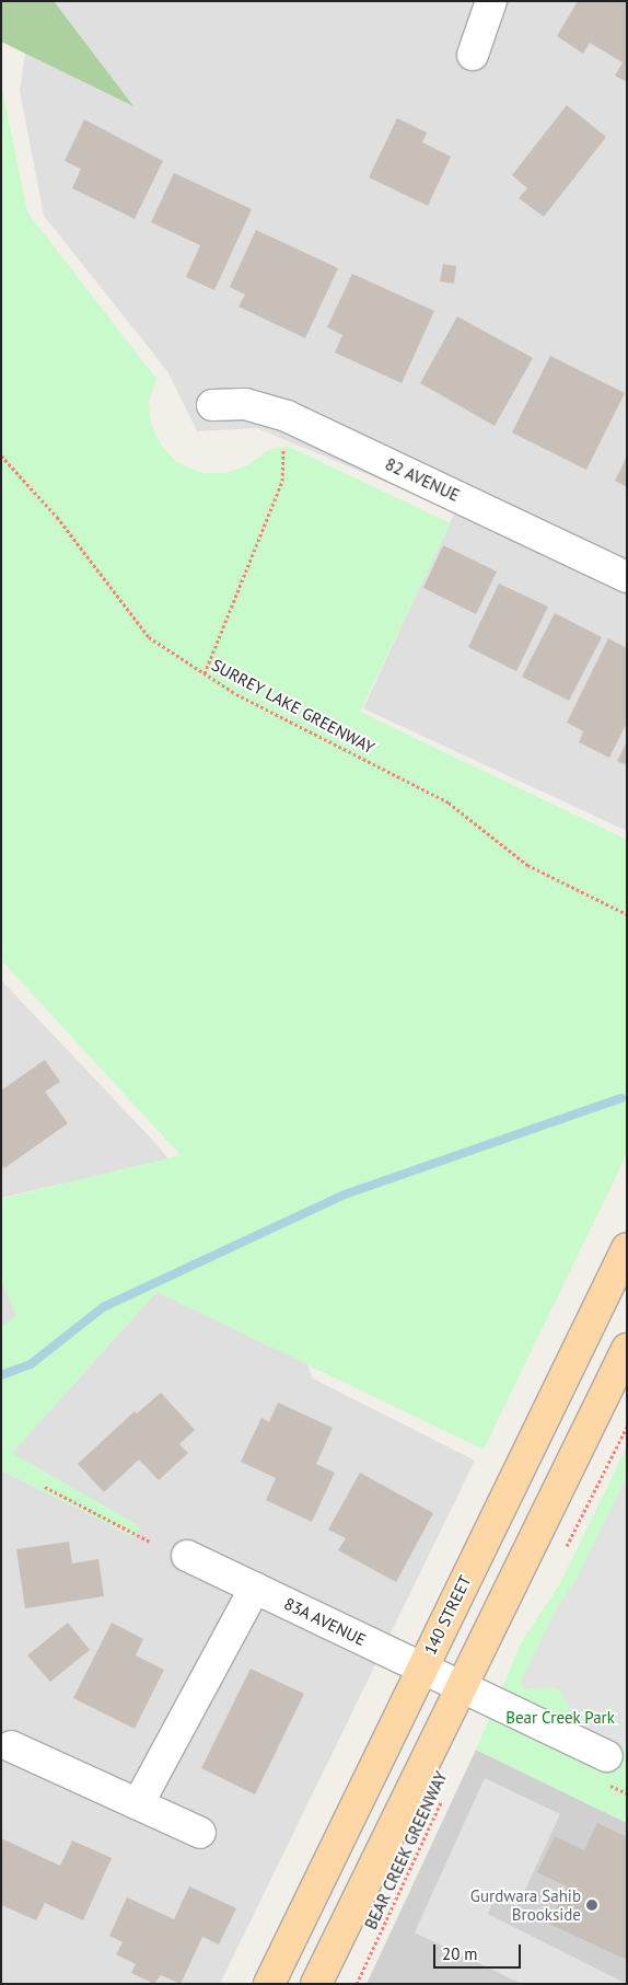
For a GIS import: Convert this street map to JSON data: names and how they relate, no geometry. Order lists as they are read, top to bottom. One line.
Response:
{"streets":{"main road":["140 STREET"],"street":["82 AVENUE","83A AVENUE"],"path":["SURREY LAKE GREENWAY","BEAR CREEK GREENWAY"]},"crossings":[["140 STREET","83A AVENUE"]],"parks":["Bear Creek Park"],"places":["Gurdwara Sahib Brookside"],"scale_bar":"20 m"}
